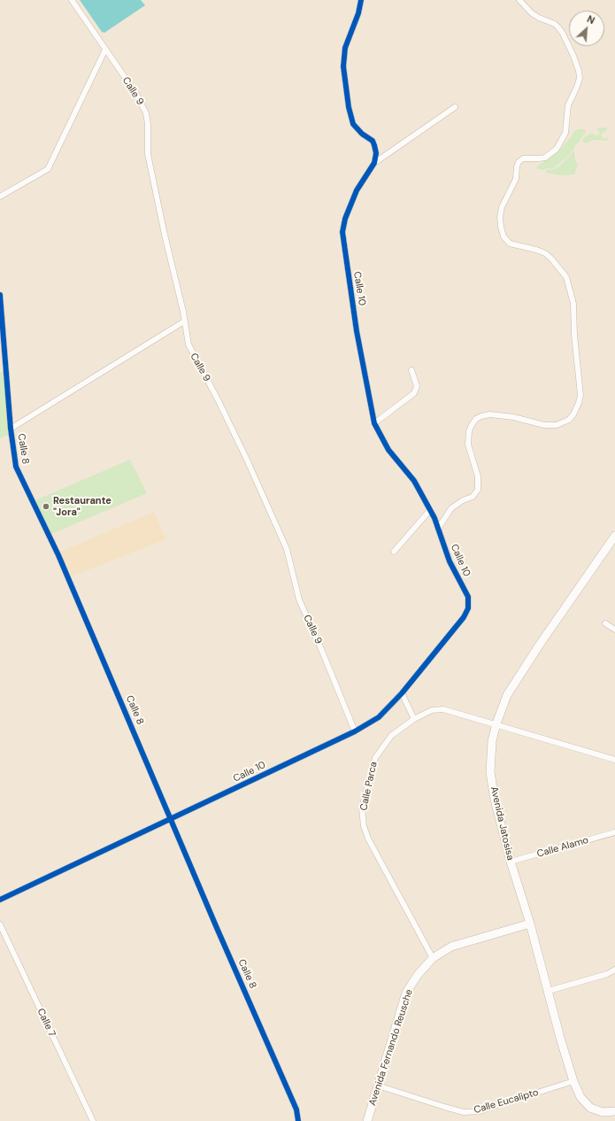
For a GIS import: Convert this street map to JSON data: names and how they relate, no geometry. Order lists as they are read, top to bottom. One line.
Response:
{"streets":{"street":["Calle 9","Calle 10","Calle 8","Calle Parca","Avenida Jatosisa","Calle Alamo","Calle 7","Avenida Fernando Reusche","Calle Eucalipto"]},"crossings":[["Calle 9","Calle 10"],["Calle 10","Calle 8"],["Calle Parca","Avenida Jatosisa"],["Calle Parca","Avenida Fernando Reusche"],["Avenida Jatosisa","Calle Alamo"],["Avenida Jatosisa","Avenida Fernando Reusche"],["Avenida Jatosisa","Calle Eucalipto"],["Avenida Fernando Reusche","Calle Eucalipto"]],"places":["Restaurante \"Jora\""],"north":"top right"}
